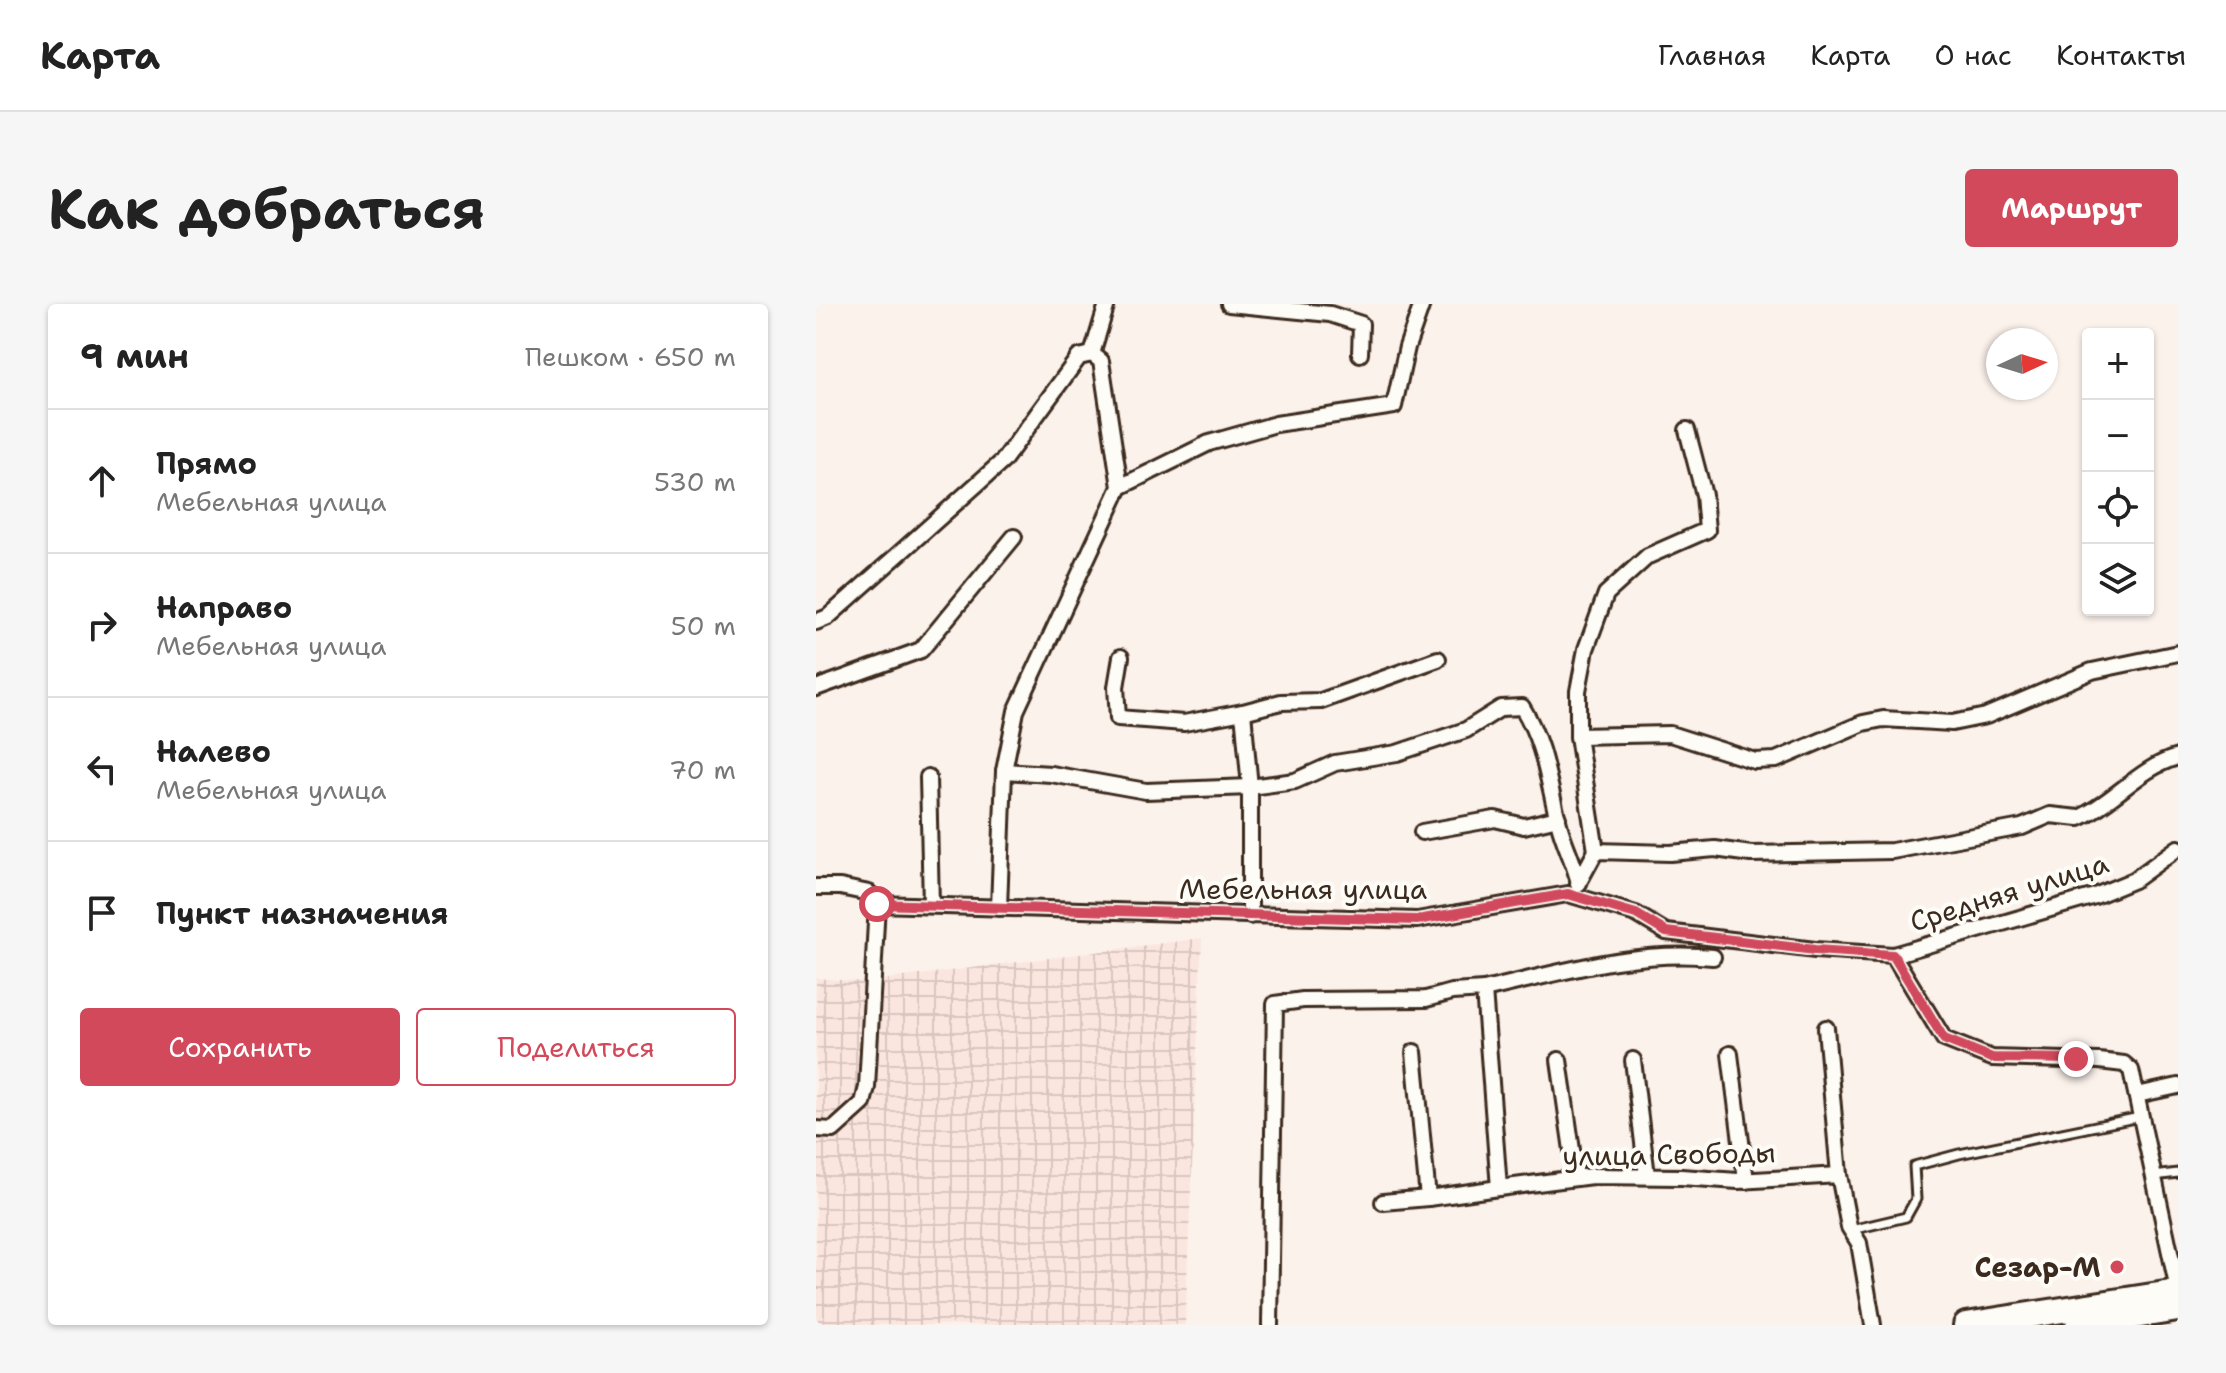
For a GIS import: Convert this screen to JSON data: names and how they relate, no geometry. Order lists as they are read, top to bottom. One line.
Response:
{"streets":{"street":["Мебельная улица","Средняя улица","улица Свободы"]},"crossings":[["Мебельная улица","Средняя улица"]],"places":["Сезар-М"],"north":"right","page":{"header":"Карта","nav":["Главная","Карта","О нас","Контакты"],"buttons":["Маршрут",["Сохранить","Поделиться"]],"title":"Как добраться","heading":["9 мин","Пешком · 650 m"],"map_buttons":["+","−"],"list":[["Прямо","Мебельная улица","530 m"],["Направо","Мебельная улица","50 m"],["Налево","Мебельная улица","70 m"],"Пункт назначения"]}}
